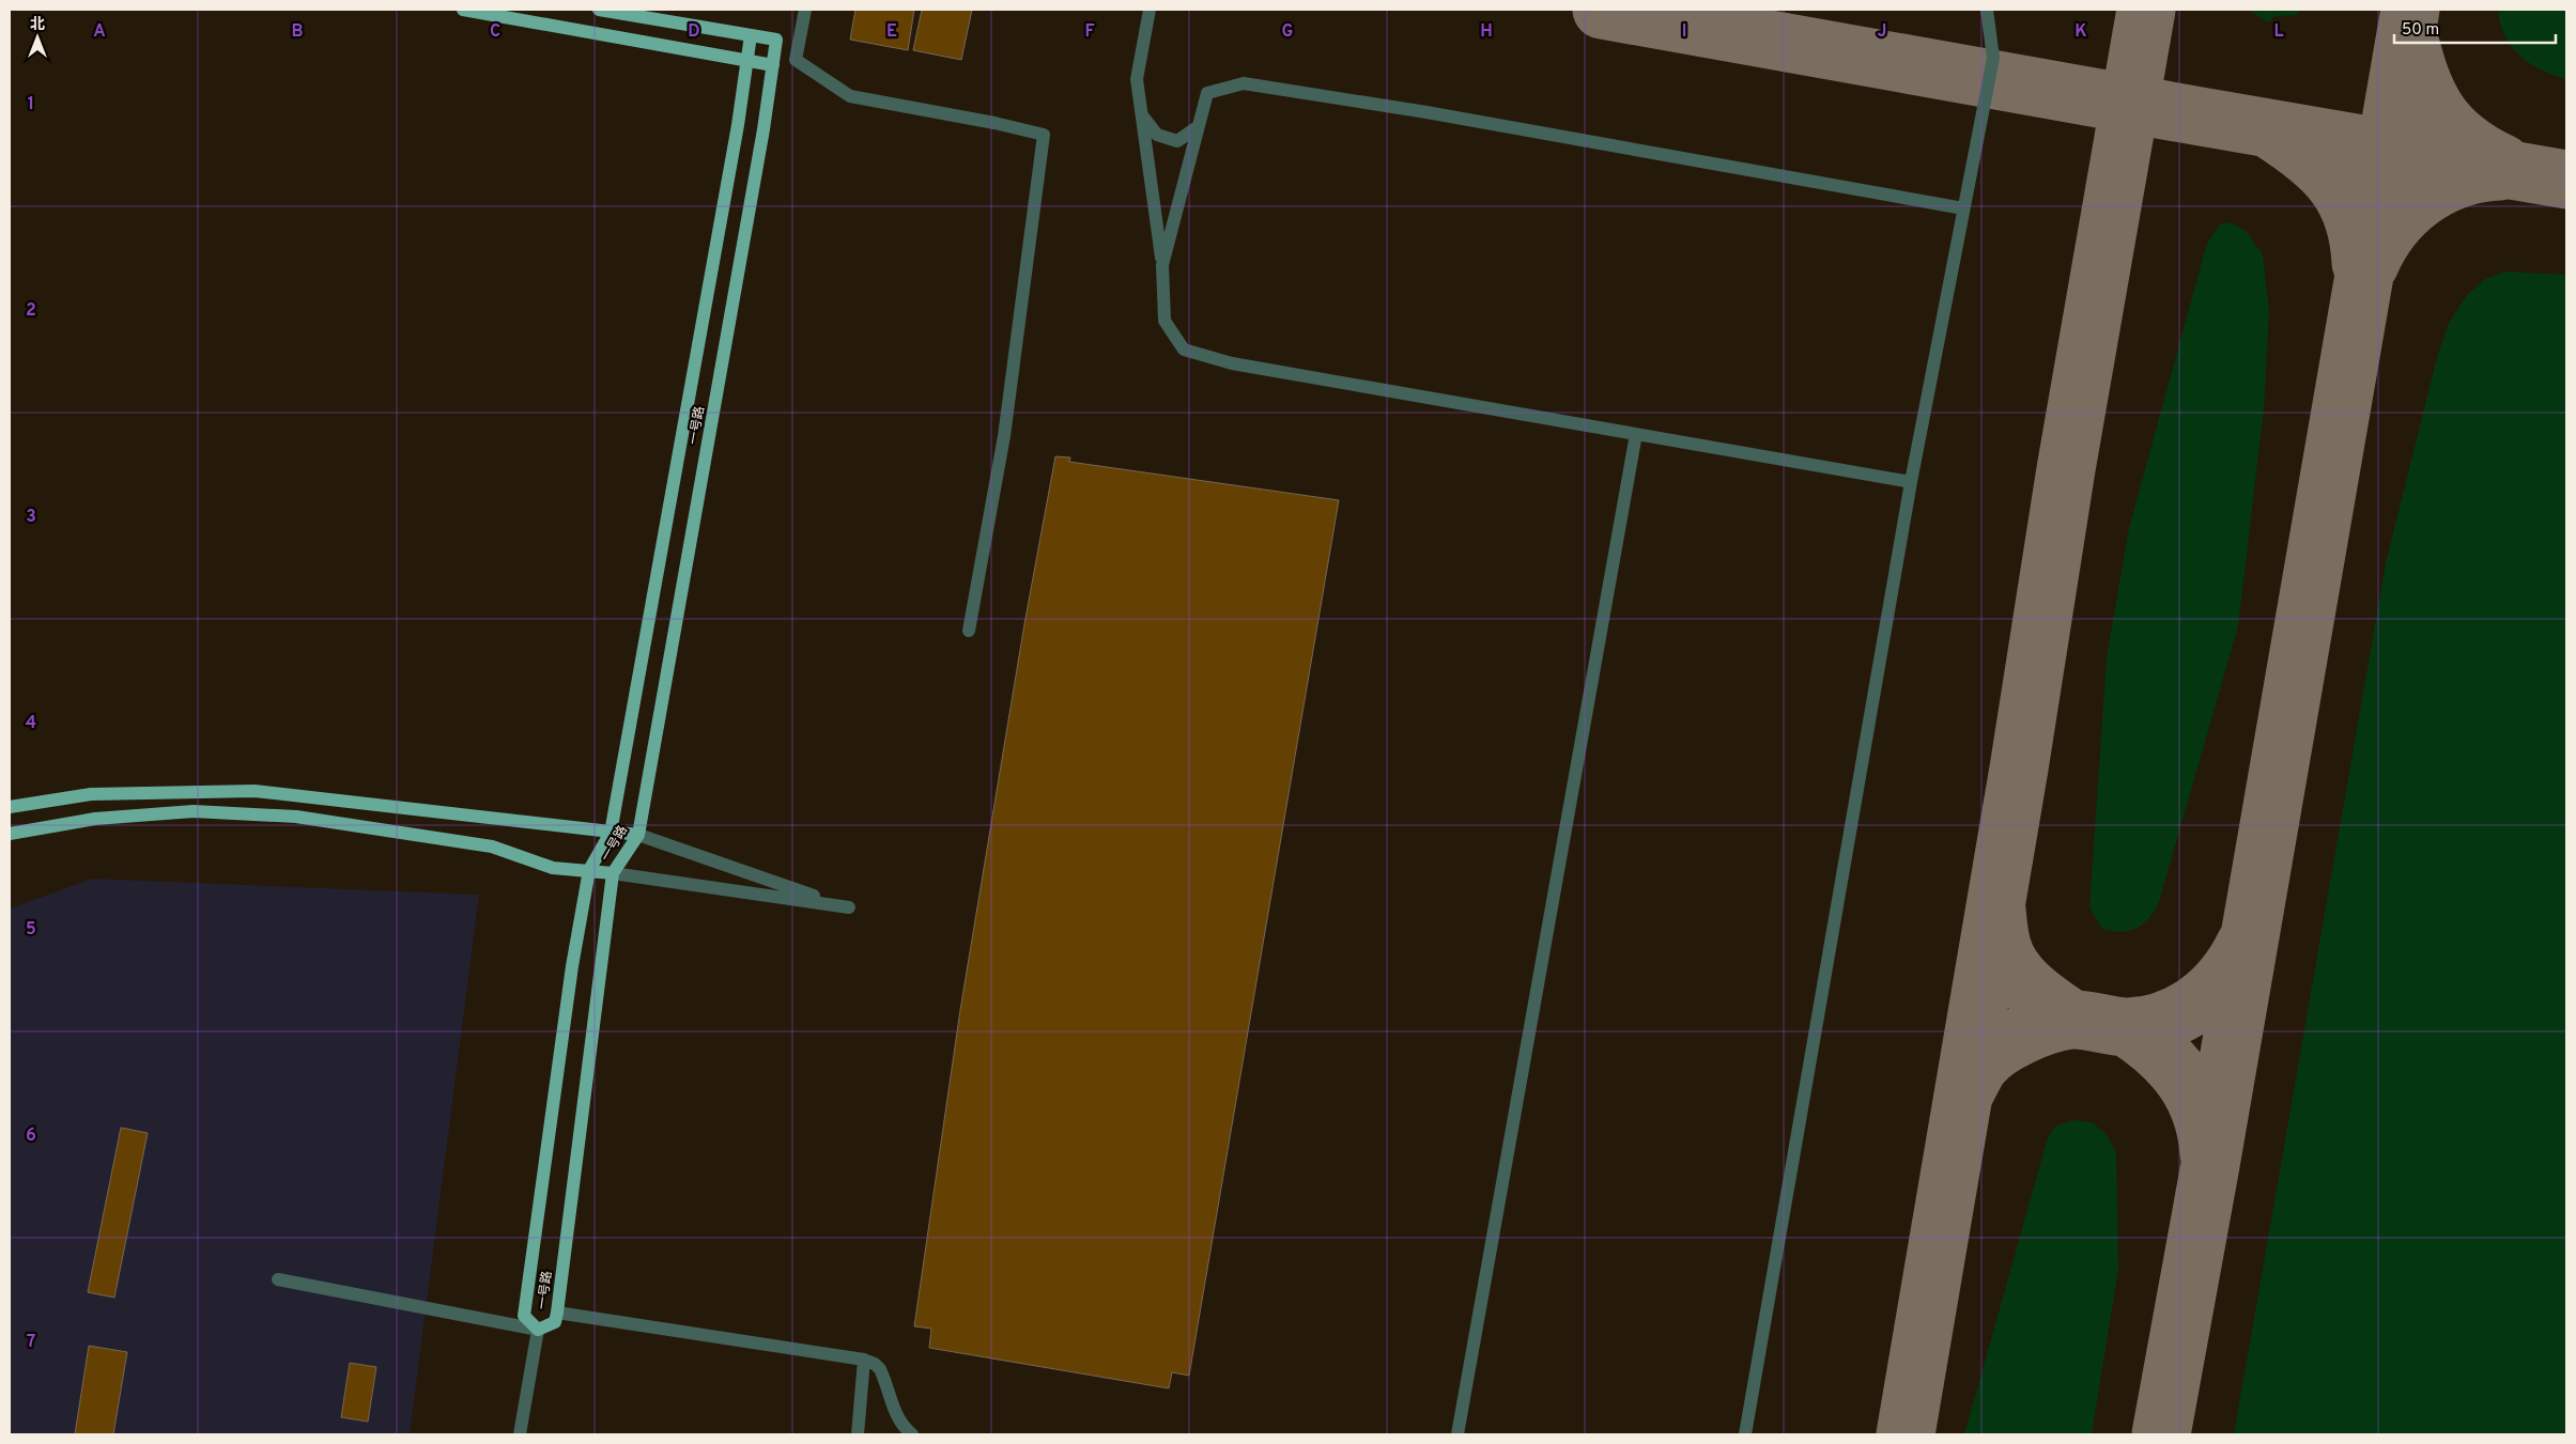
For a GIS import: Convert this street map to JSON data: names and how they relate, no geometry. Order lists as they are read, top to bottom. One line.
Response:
{"streets":{"main road":["一号路"]},"scale_bar":"50 m","north":"top","grid":{"columns":["A","B","C","D","E","F","G","H","I","J","K","L"],"rows":["1","2","3","4","5","6","7"]}}
